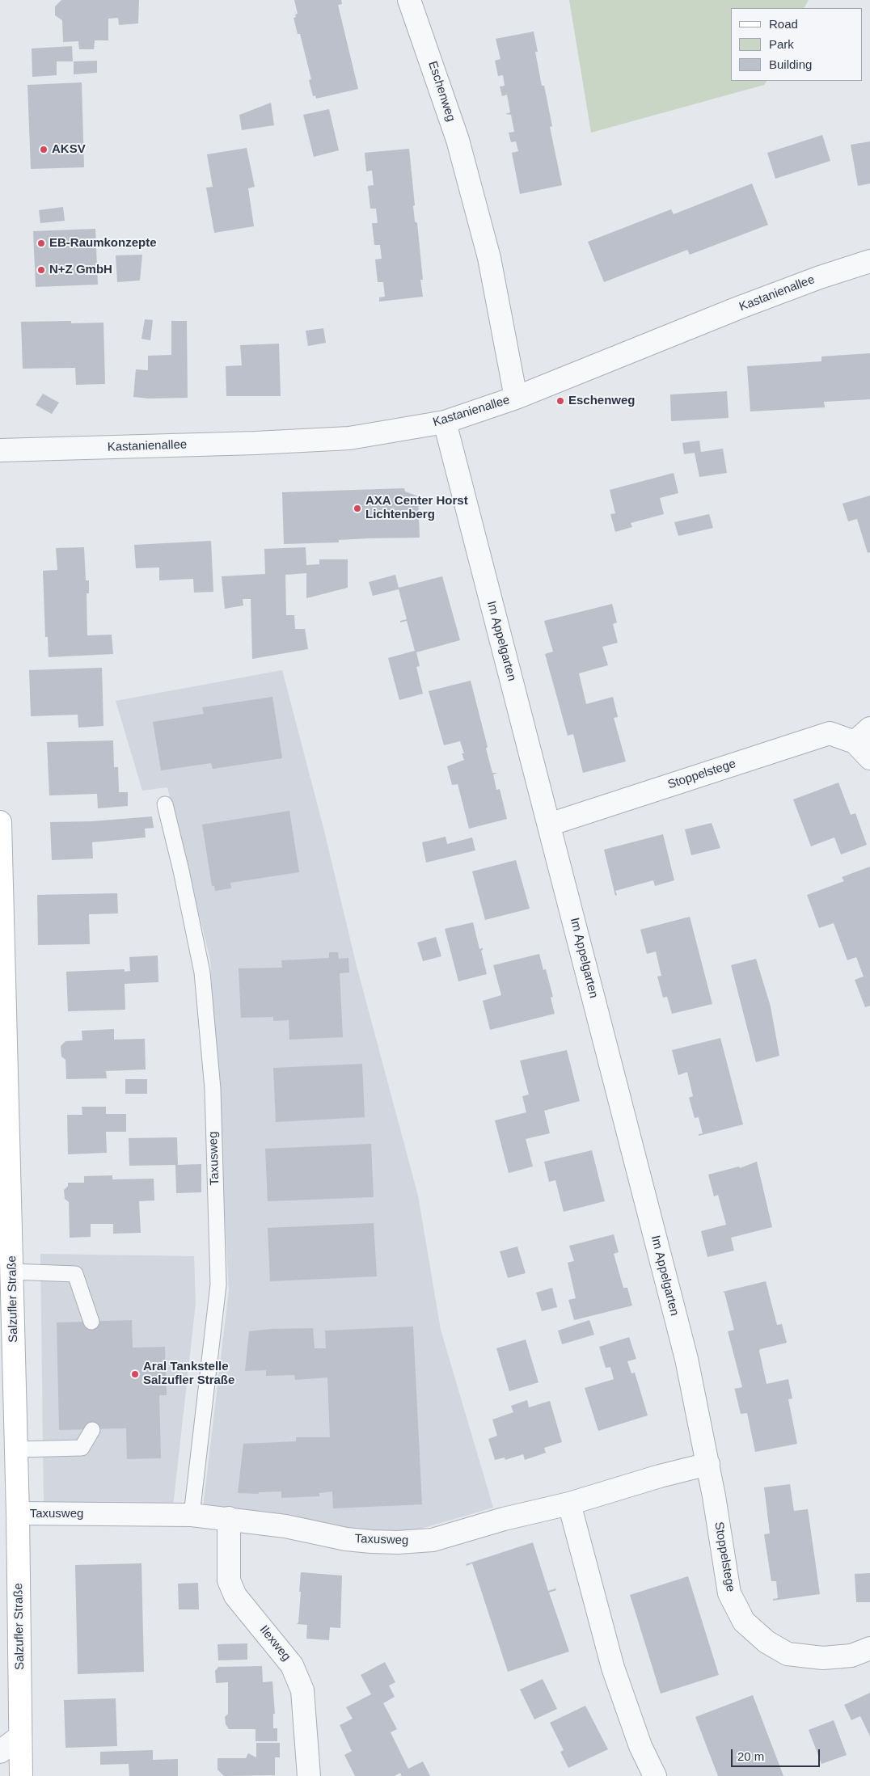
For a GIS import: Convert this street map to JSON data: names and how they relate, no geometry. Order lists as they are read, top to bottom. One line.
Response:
{"streets":{"main road":["Salzufler Straße"],"street":["Eschenweg","Kastanienallee","Im Appelgarten","Stoppelstege","Taxusweg","Ilexweg"]},"crossings":[["Eschenweg","Kastanienallee"],["Kastanienallee","Im Appelgarten"],["Im Appelgarten","Stoppelstege"],["Im Appelgarten","Taxusweg"],["Taxusweg","Salzufler Straße"],["Taxusweg","Ilexweg"]],"places":["AKSV","EB-Raumkonzepte","N+Z GmbH","Eschenweg","AXA Center Horst Lichtenberg","Aral Tankstelle Salzufler Straße"],"legend":["Road","Park","Building"],"scale_bar":"20 m"}
